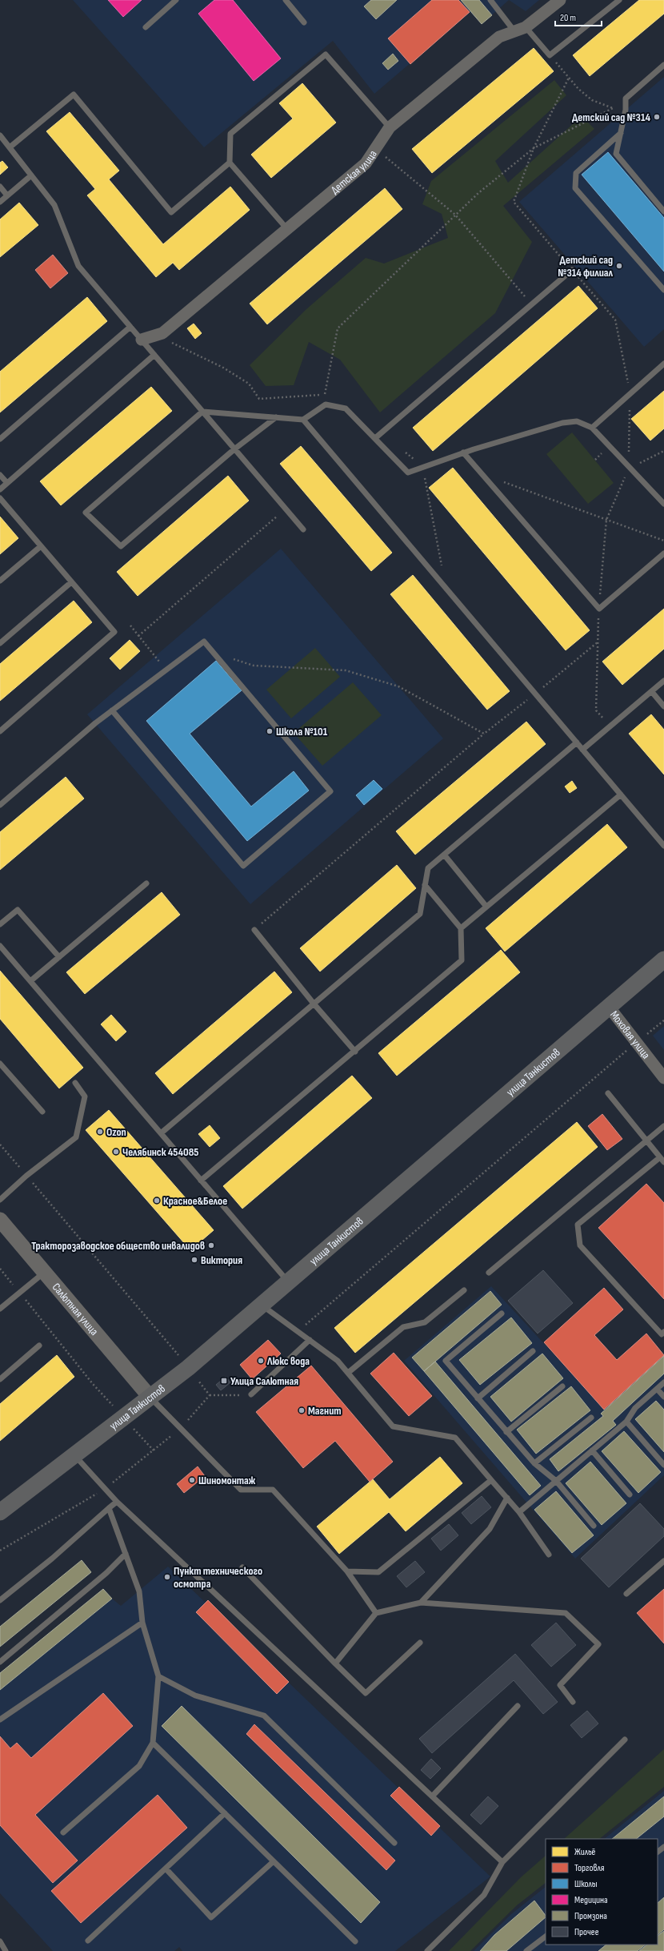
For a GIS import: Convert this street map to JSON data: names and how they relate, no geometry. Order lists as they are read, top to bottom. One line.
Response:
{"streets":{"main road":["улица Танкистов"],"street":["Детская улица","Моховая улица","Салютная улица"]},"crossings":[["Моховая улица","улица Танкистов"],["улица Танкистов","Салютная улица"]],"places":{"other":["Детский сад №314","Детский сад №314 филиал","Школа №101","Ozon","Челябинск 454085","Красное&Белое","Тракторозаводское общество инвалидов","Виктория","Люкс вода","Магнит","Шиномонтаж","Пункт технического осмотра"],"transit":["Улица Салютная"]},"legend":["Жильё","Торговля","Школы","Медицина","Промзона","Прочее"],"scale_bar":"20 m"}
